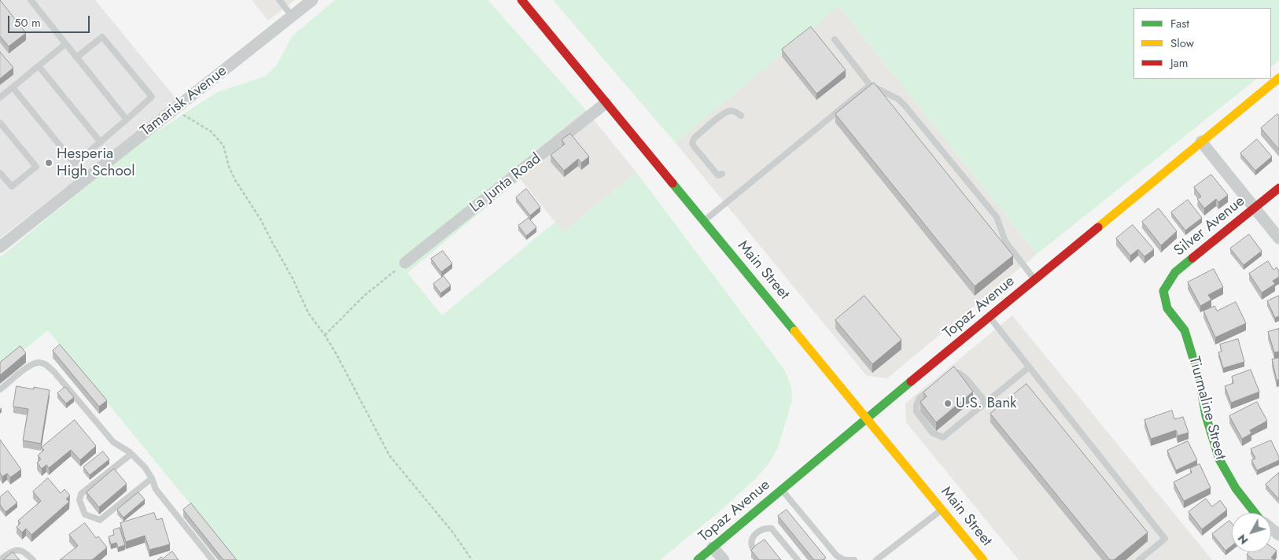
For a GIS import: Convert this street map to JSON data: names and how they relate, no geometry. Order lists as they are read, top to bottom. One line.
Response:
{"streets":{"street":["Tamarisk Avenue","La Junta Road","Silver Avenue","Main Street","Topaz Avenue","Tiurmaline Street"]},"crossings":[["La Junta Road","Main Street"],["Silver Avenue","Tiurmaline Street"],["Main Street","Topaz Avenue"]],"places":["Hesperia High School","U.S. Bank"],"legend":["Fast","Slow","Jam"],"scale_bar":"50 m","north":"bottom left"}
